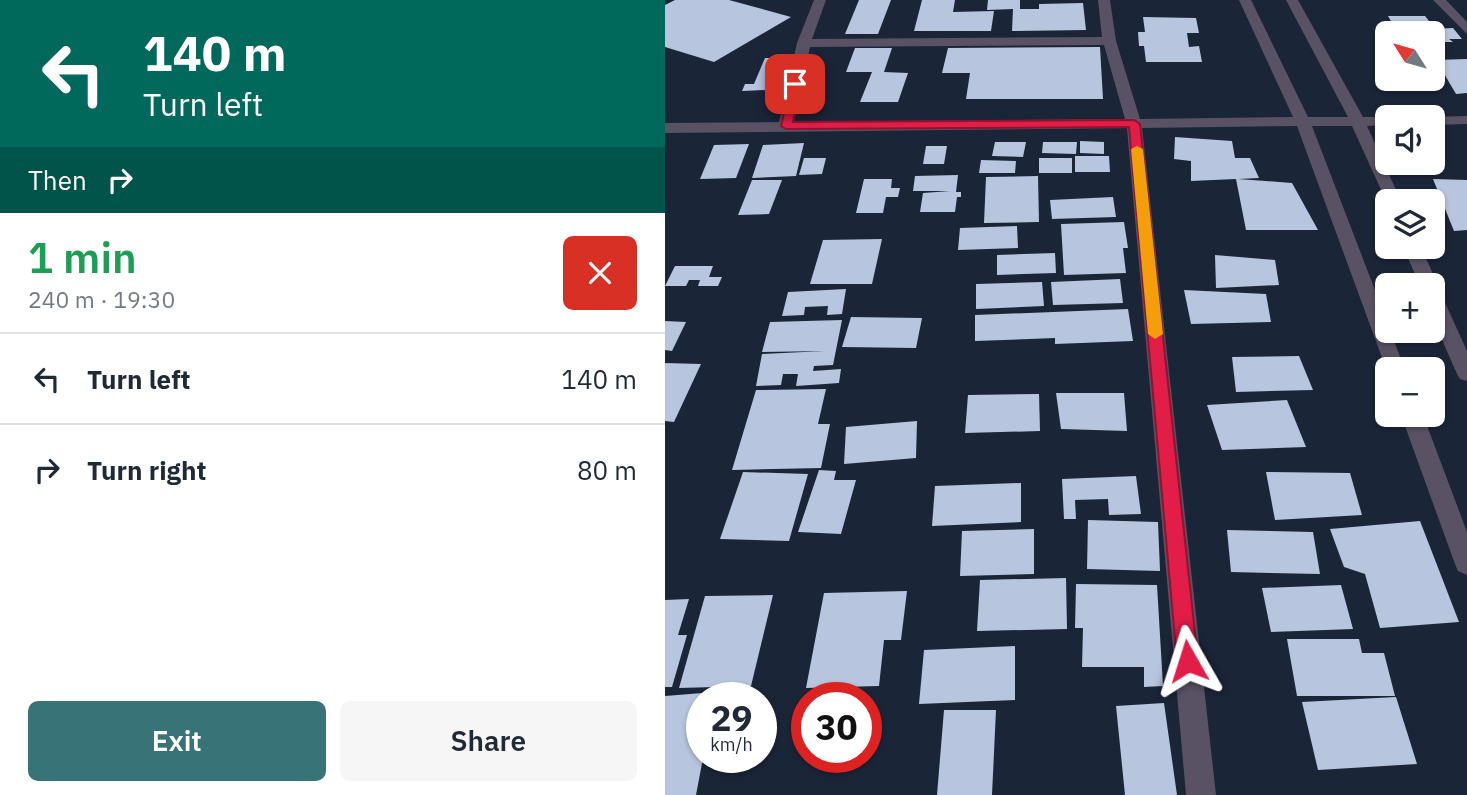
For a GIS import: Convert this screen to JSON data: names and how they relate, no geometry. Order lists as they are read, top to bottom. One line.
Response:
{"north":"top left","page":{"turn":["140 m","Turn left"],"map_buttons":["+","−"],"then":"Then","heading":["1 min","240 m · 19:30"],"list":[{"name":"Turn left","value":"140 m"},{"name":"Turn right","value":"80 m"}],"speed":"29 km/h","limit":"30","buttons":["Exit","Share"]}}
